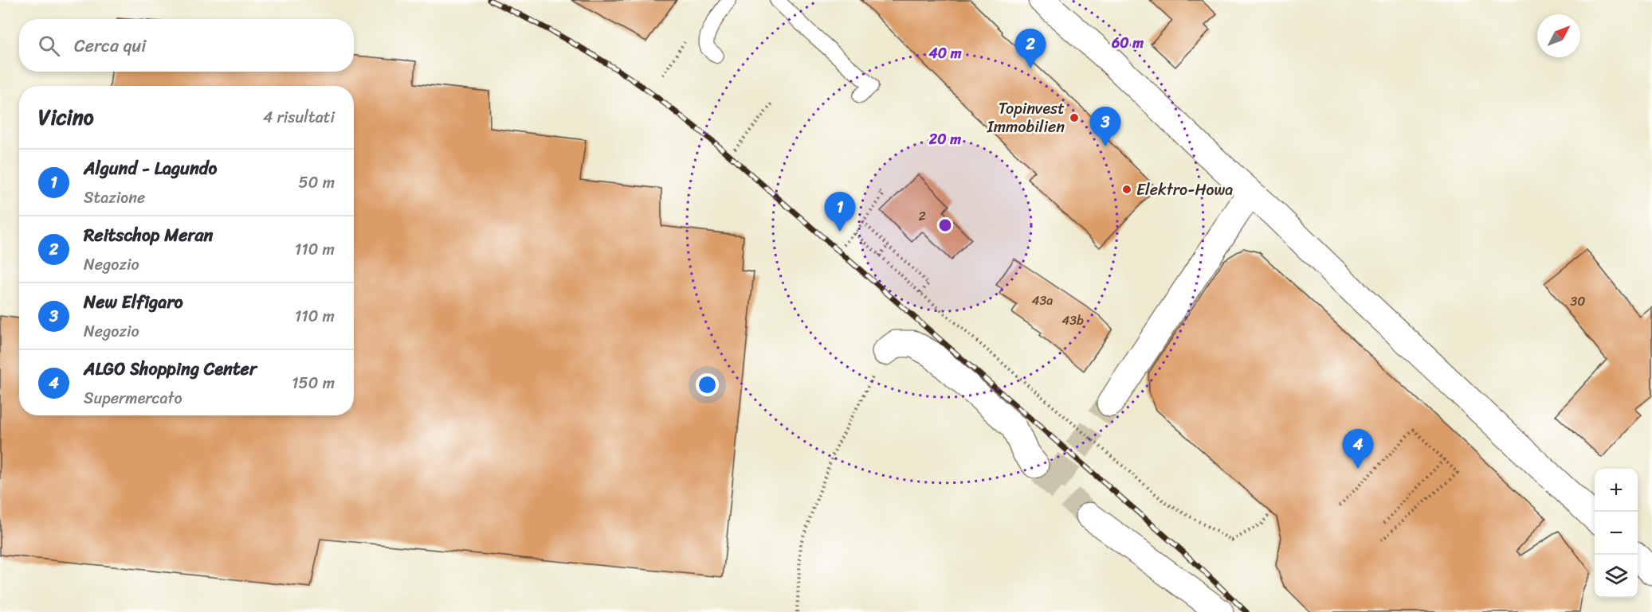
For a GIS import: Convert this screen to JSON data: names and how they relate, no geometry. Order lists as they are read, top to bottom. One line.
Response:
{"places":["Topinvest Immobilien","Elektro-Howa"],"house_numbers":["2","43a","30","43b"],"north":"top right","page":{"search":"Cerca qui","pins":["2","3","1","4"],"heading":["Vicino","4 risultati"],"list":[{"mark":"1","name":"Algund - Lagundo","note":"Stazione","value":"50 m"},{"mark":"2","name":"Reitschop Meran","note":"Negozio","value":"110 m"},{"mark":"3","name":"New Elfigaro","note":"Negozio","value":"110 m"},{"mark":"4","name":"ALGO Shopping Center","note":"Supermercato","value":"150 m"}],"map_buttons":["+","−"]},"rings":["60 m","40 m","20 m"]}
